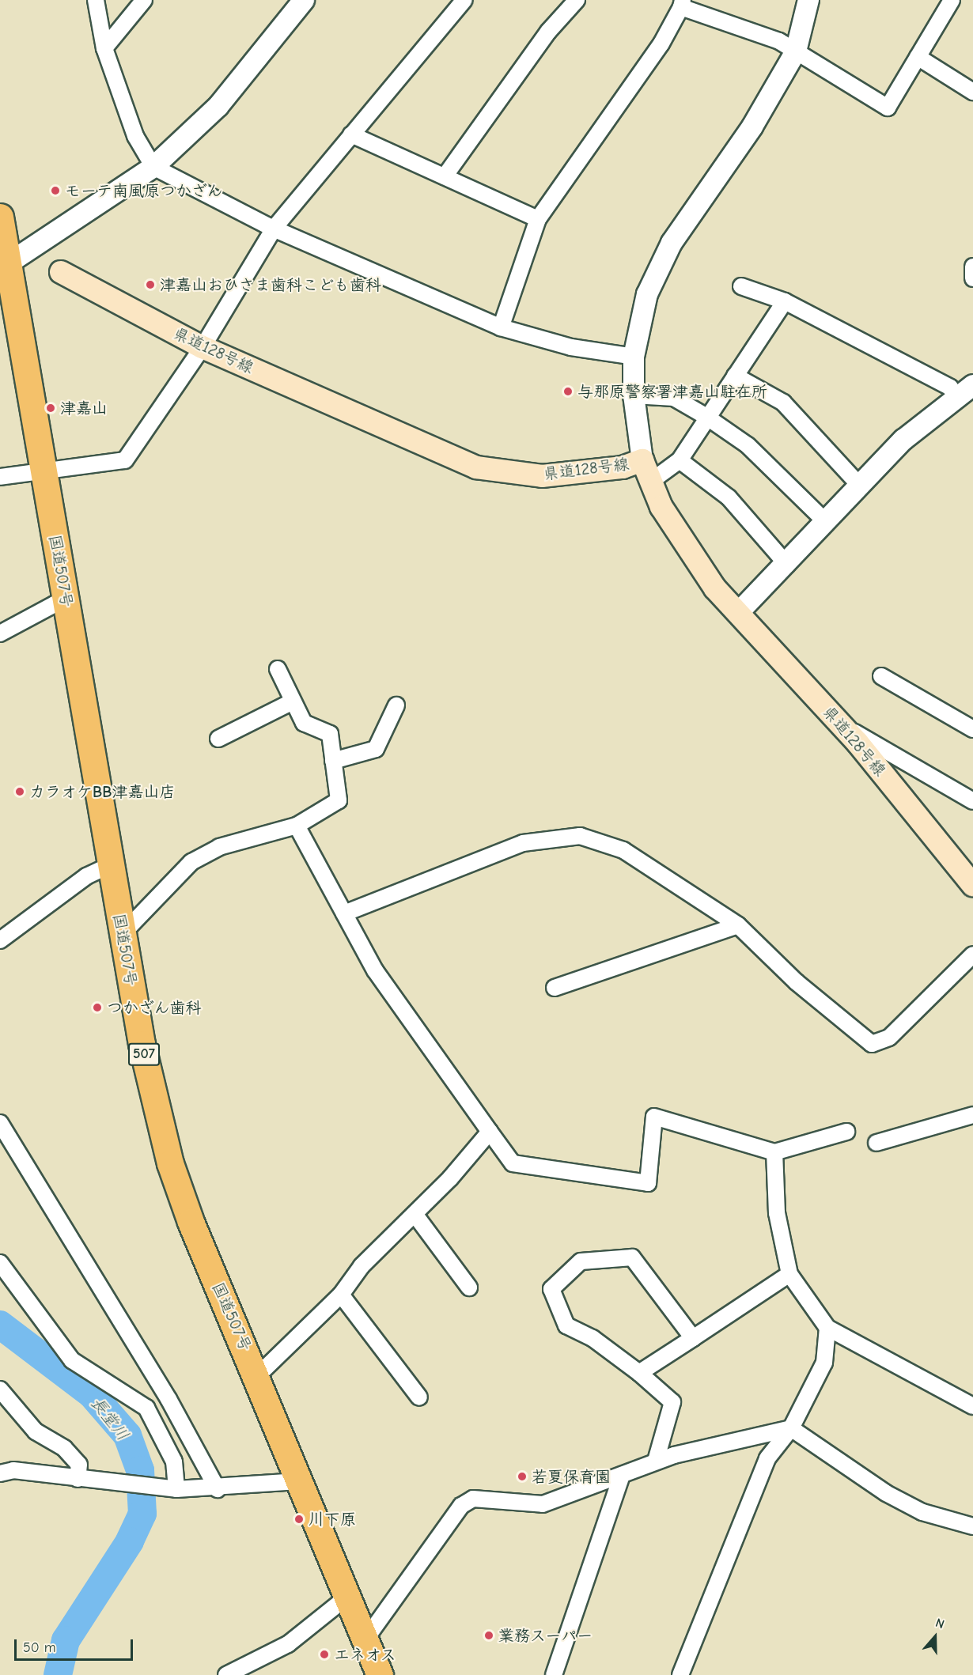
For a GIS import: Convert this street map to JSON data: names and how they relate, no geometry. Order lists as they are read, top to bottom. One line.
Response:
{"streets":{"highway":["国道507号","507"],"main road":["県道128号線"]},"water":["長堂川"],"places":["モーテ南風原つかざん","津嘉山おひさま歯科こども歯科","与那原警察署津嘉山駐在所","津嘉山","カラオケBB津嘉山店","つかざん歯科","若夏保育園","川下原","業務スーパー","エネオス"],"scale_bar":"50 m","north":"top"}
